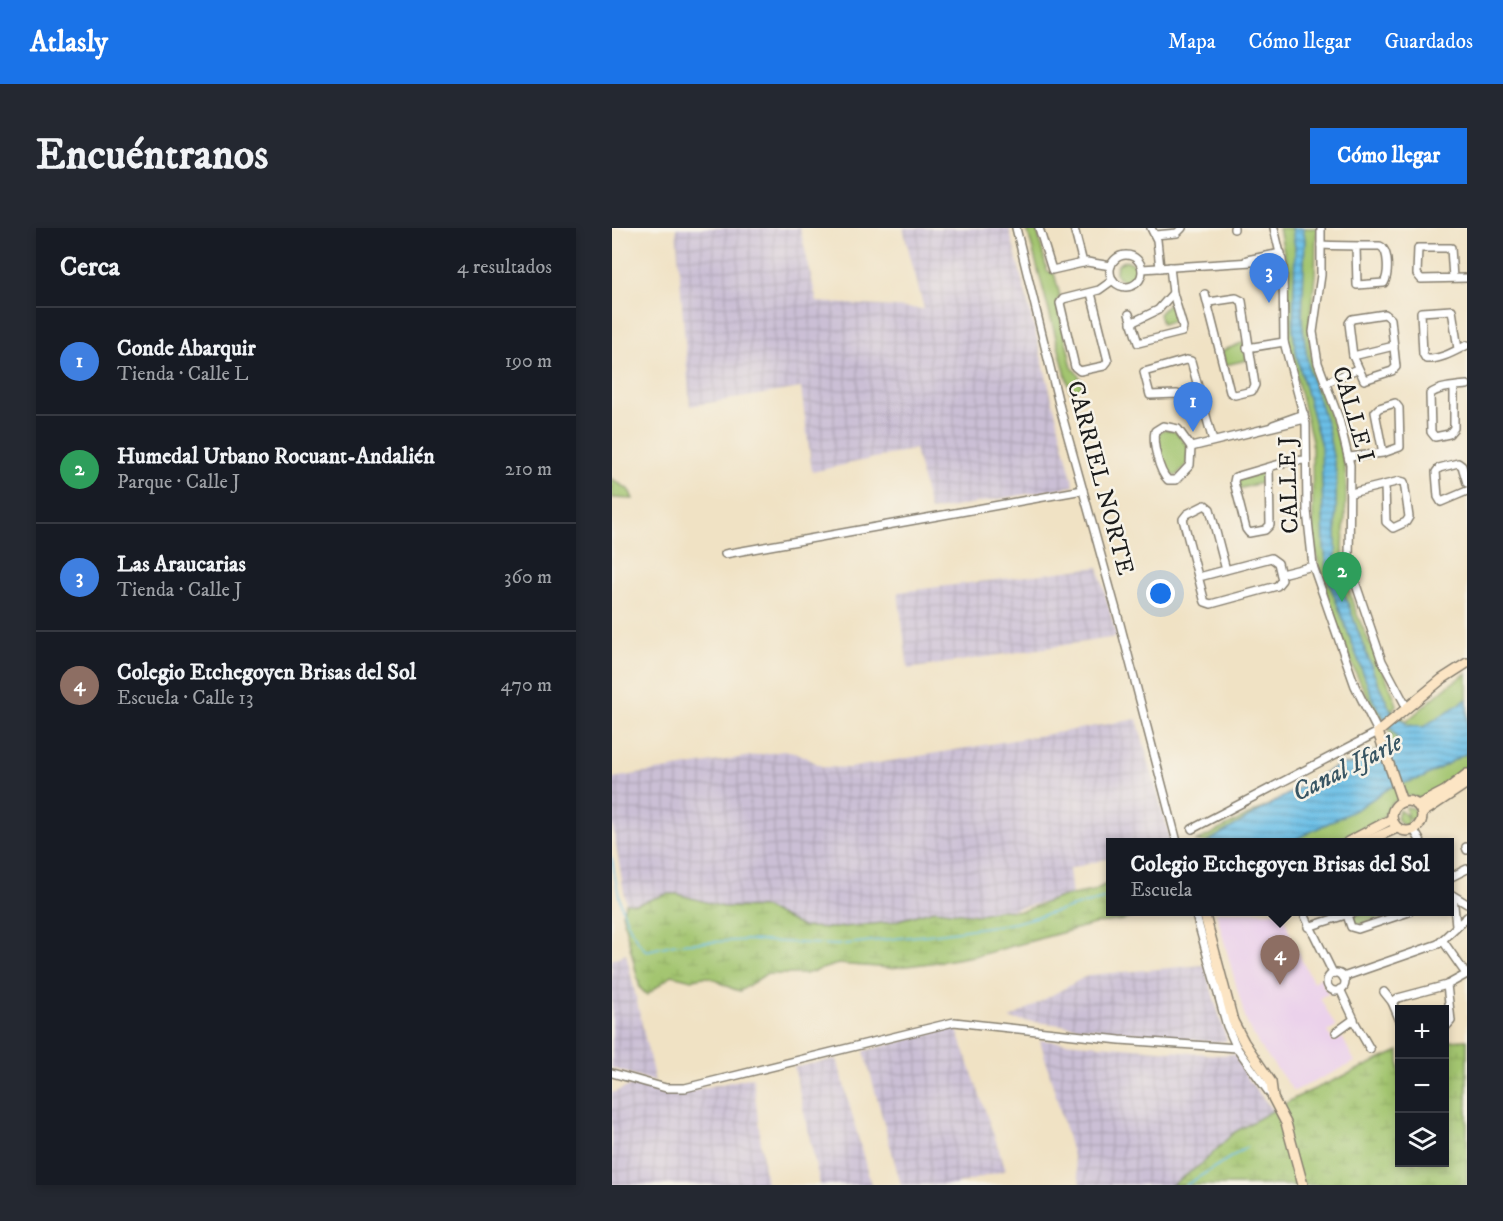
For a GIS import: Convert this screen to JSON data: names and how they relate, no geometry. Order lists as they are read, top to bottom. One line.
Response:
{"streets":{"street":["CALLE I","CARRIEL NORTE","CALLE J"]},"water":["Canal Ifarle"],"page":{"header":"Atlasly","nav":["Mapa","Cómo llegar","Guardados"],"buttons":"Cómo llegar","title":"Encuéntranos","heading":["Cerca","4 resultados"],"pins":["3","1","2","4"],"list":[{"mark":"1","name":"Conde Abarquir","note":"Tienda · Calle L","value":"190 m"},{"mark":"2","name":"Humedal Urbano Rocuant-Andalién","note":"Parque · Calle J","value":"210 m"},{"mark":"3","name":"Las Araucarias","note":"Tienda · Calle J","value":"360 m"},{"mark":"4","name":"Colegio Etchegoyen Brisas del Sol","note":"Escuela · Calle 13","value":"470 m"}],"popup":["Colegio Etchegoyen Brisas del Sol","Escuela"],"map_buttons":["+","−"]}}
